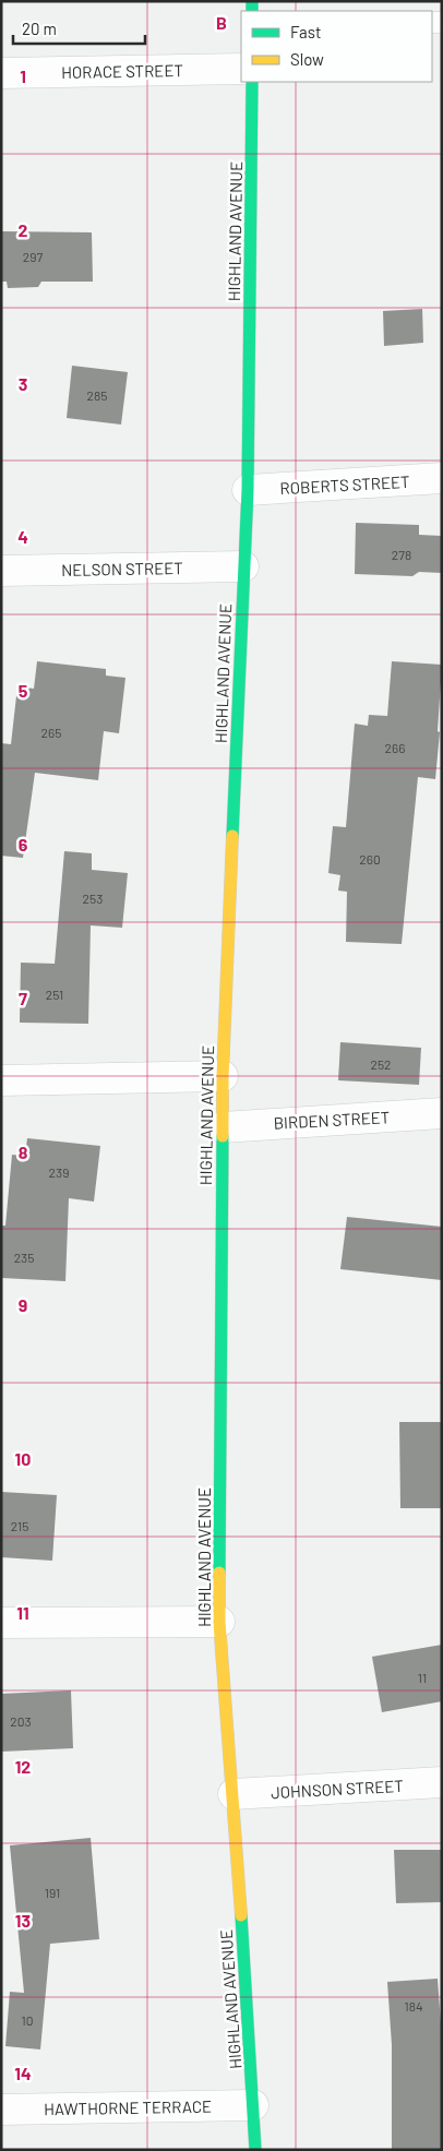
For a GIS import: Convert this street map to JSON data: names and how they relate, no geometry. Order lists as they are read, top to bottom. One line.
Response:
{"streets":{"street":["HORACE STREET","HIGHLAND AVENUE","ROBERTS STREET","NELSON STREET","BIRDEN STREET","JOHNSON STREET","HAWTHORNE TERRACE"]},"crossings":[["HIGHLAND AVENUE","ROBERTS STREET"],["HIGHLAND AVENUE","NELSON STREET"],["HIGHLAND AVENUE","BIRDEN STREET"],["HIGHLAND AVENUE","JOHNSON STREET"],["HIGHLAND AVENUE","HAWTHORNE TERRACE"]],"house_numbers":["297","285","278","265","266","260","253","251","252","239","235","215","11","203","191","184","10"],"legend":["Fast","Slow"],"scale_bar":"20 m","grid":{"columns":["B"],"rows":["1","2","3","4","5","6","7","8","9","10","11","12","13","14"]}}
